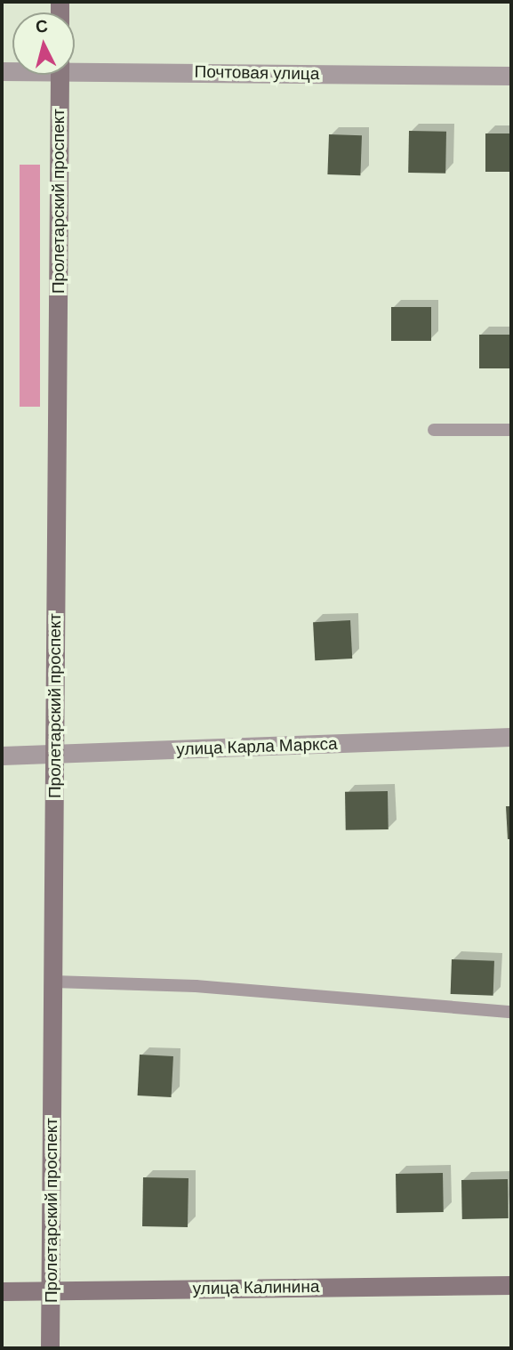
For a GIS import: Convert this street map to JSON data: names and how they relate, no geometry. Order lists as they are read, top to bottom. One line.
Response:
{"streets":{"street":["Почтовая улица","Пролетарский проспект","улица Карла Маркса","улица Калинина"]},"crossings":[["Пролетарский проспект","улица Карла Маркса"],["Пролетарский проспект","улица Калинина"]],"north":"top"}
